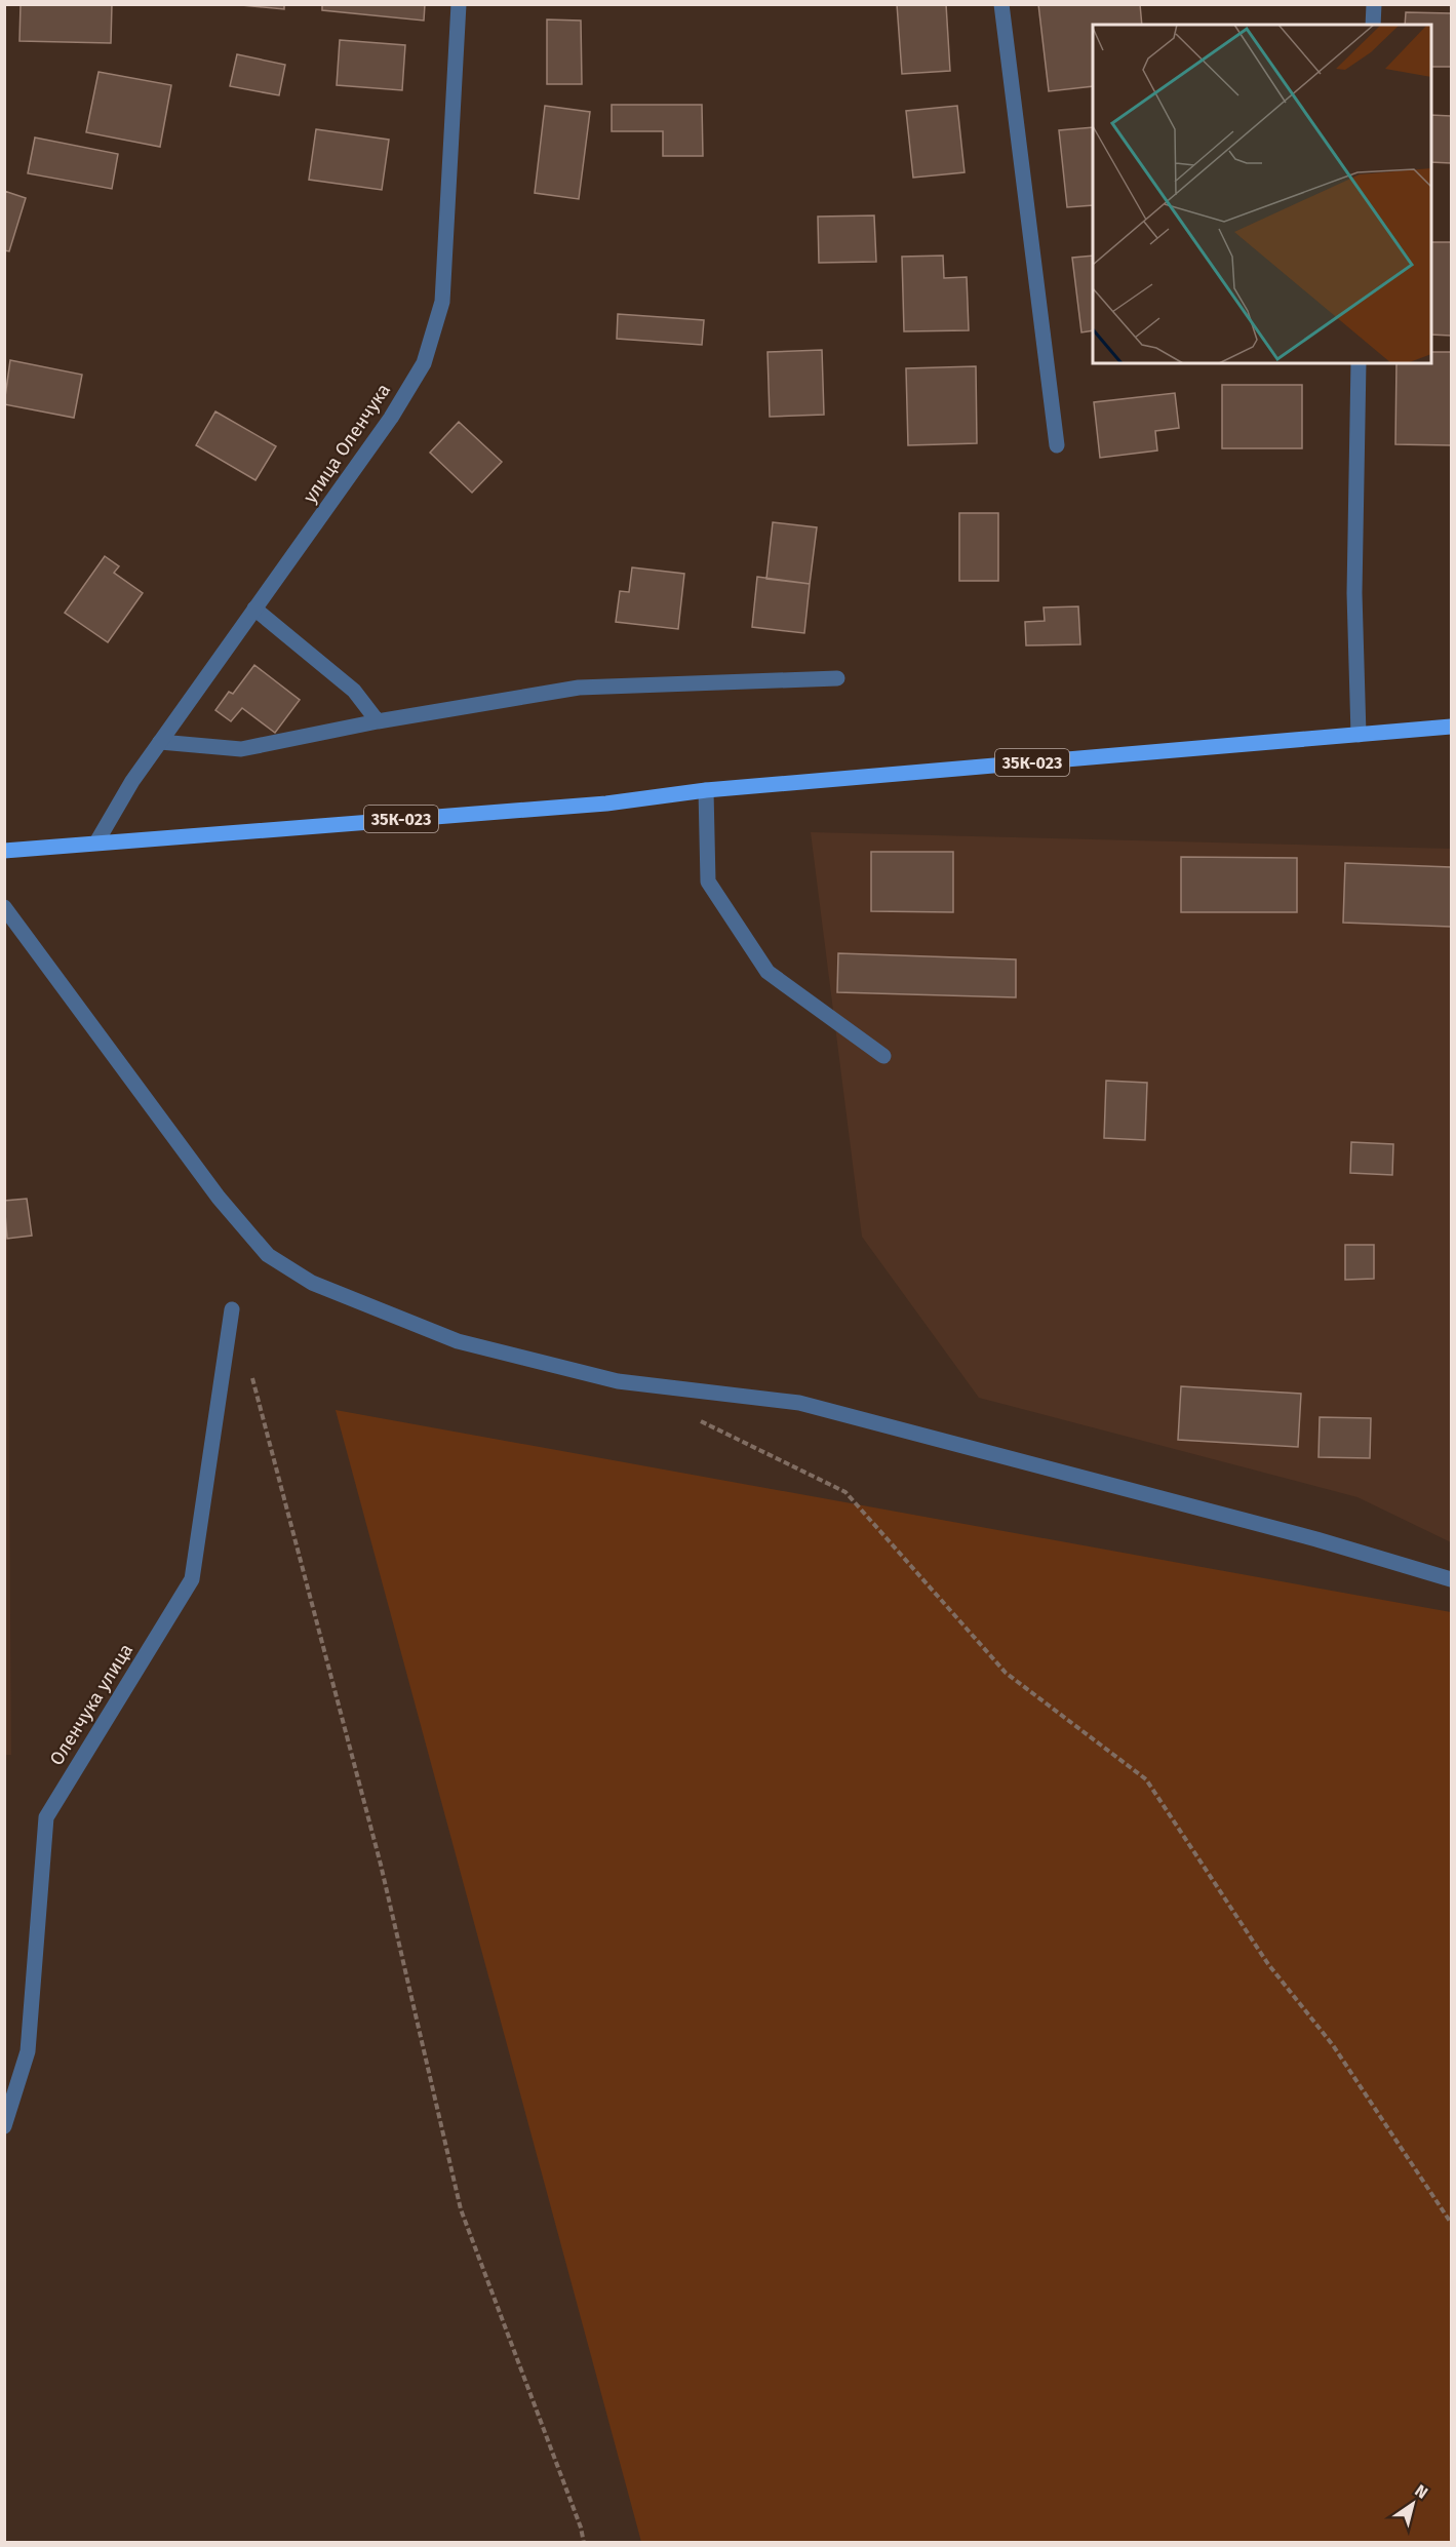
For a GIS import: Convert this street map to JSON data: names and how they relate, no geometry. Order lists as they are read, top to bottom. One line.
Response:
{"streets":{"main road":["35К-023"],"street":["улица Оленчука","Оленчука улица"]},"crossings":[["улица Оленчука","35К-023"]],"north":"top right"}
